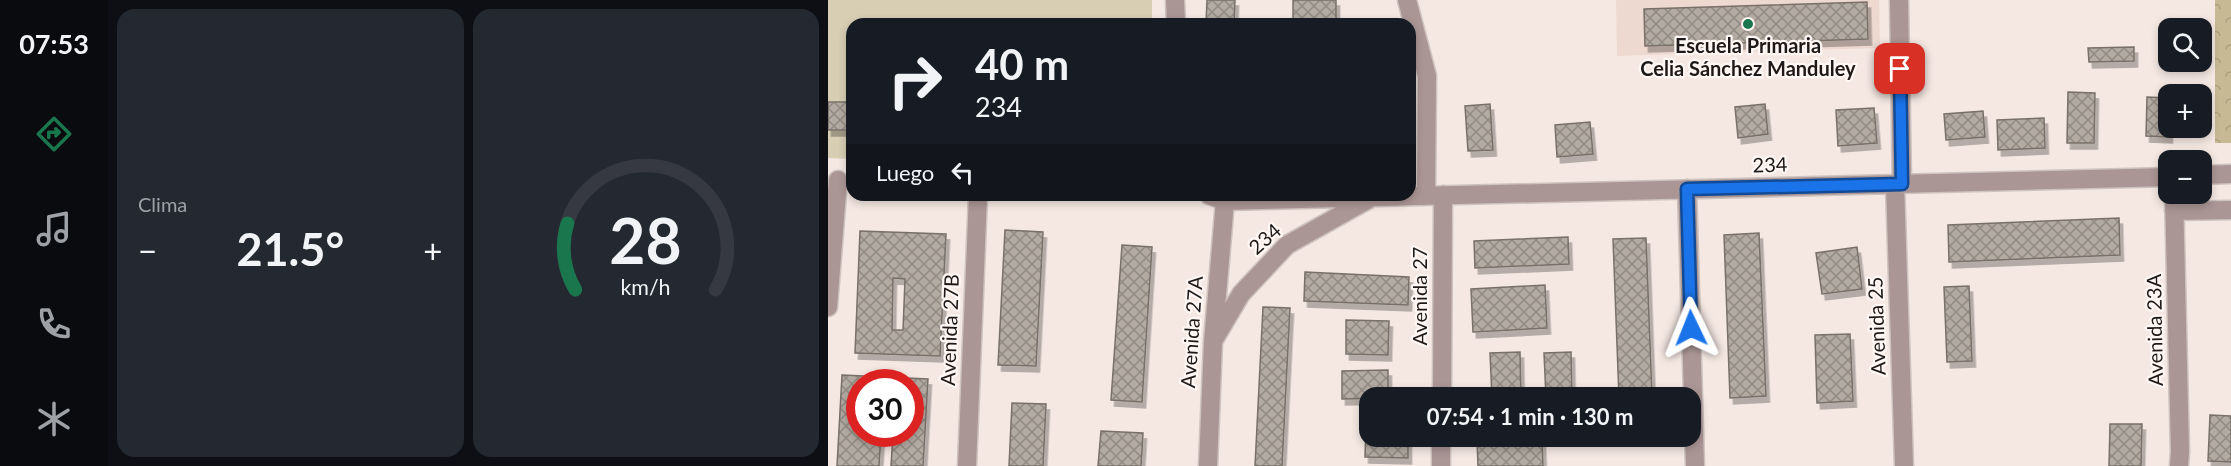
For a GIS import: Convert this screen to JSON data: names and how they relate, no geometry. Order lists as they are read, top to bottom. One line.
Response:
{"streets":{"street":["234","Avenida 27","Avenida 25","Avenida 27B","Avenida 23A","Avenida 27A"]},"crossings":[["234","Avenida 27"],["234","Avenida 25"],["234","Avenida 27A"]],"places":["Escuela Primaria Celia Sánchez Manduley"],"page":{"tabs":"07:53","tile":"Clima","map_buttons":["+","−"],"turn":["40 m","234"],"then":"Luego","heat":["−","21.5°","+"],"limit":"30","trip":"07:54 · 1 min · 130 m","gauge":["28","km/h"]}}
